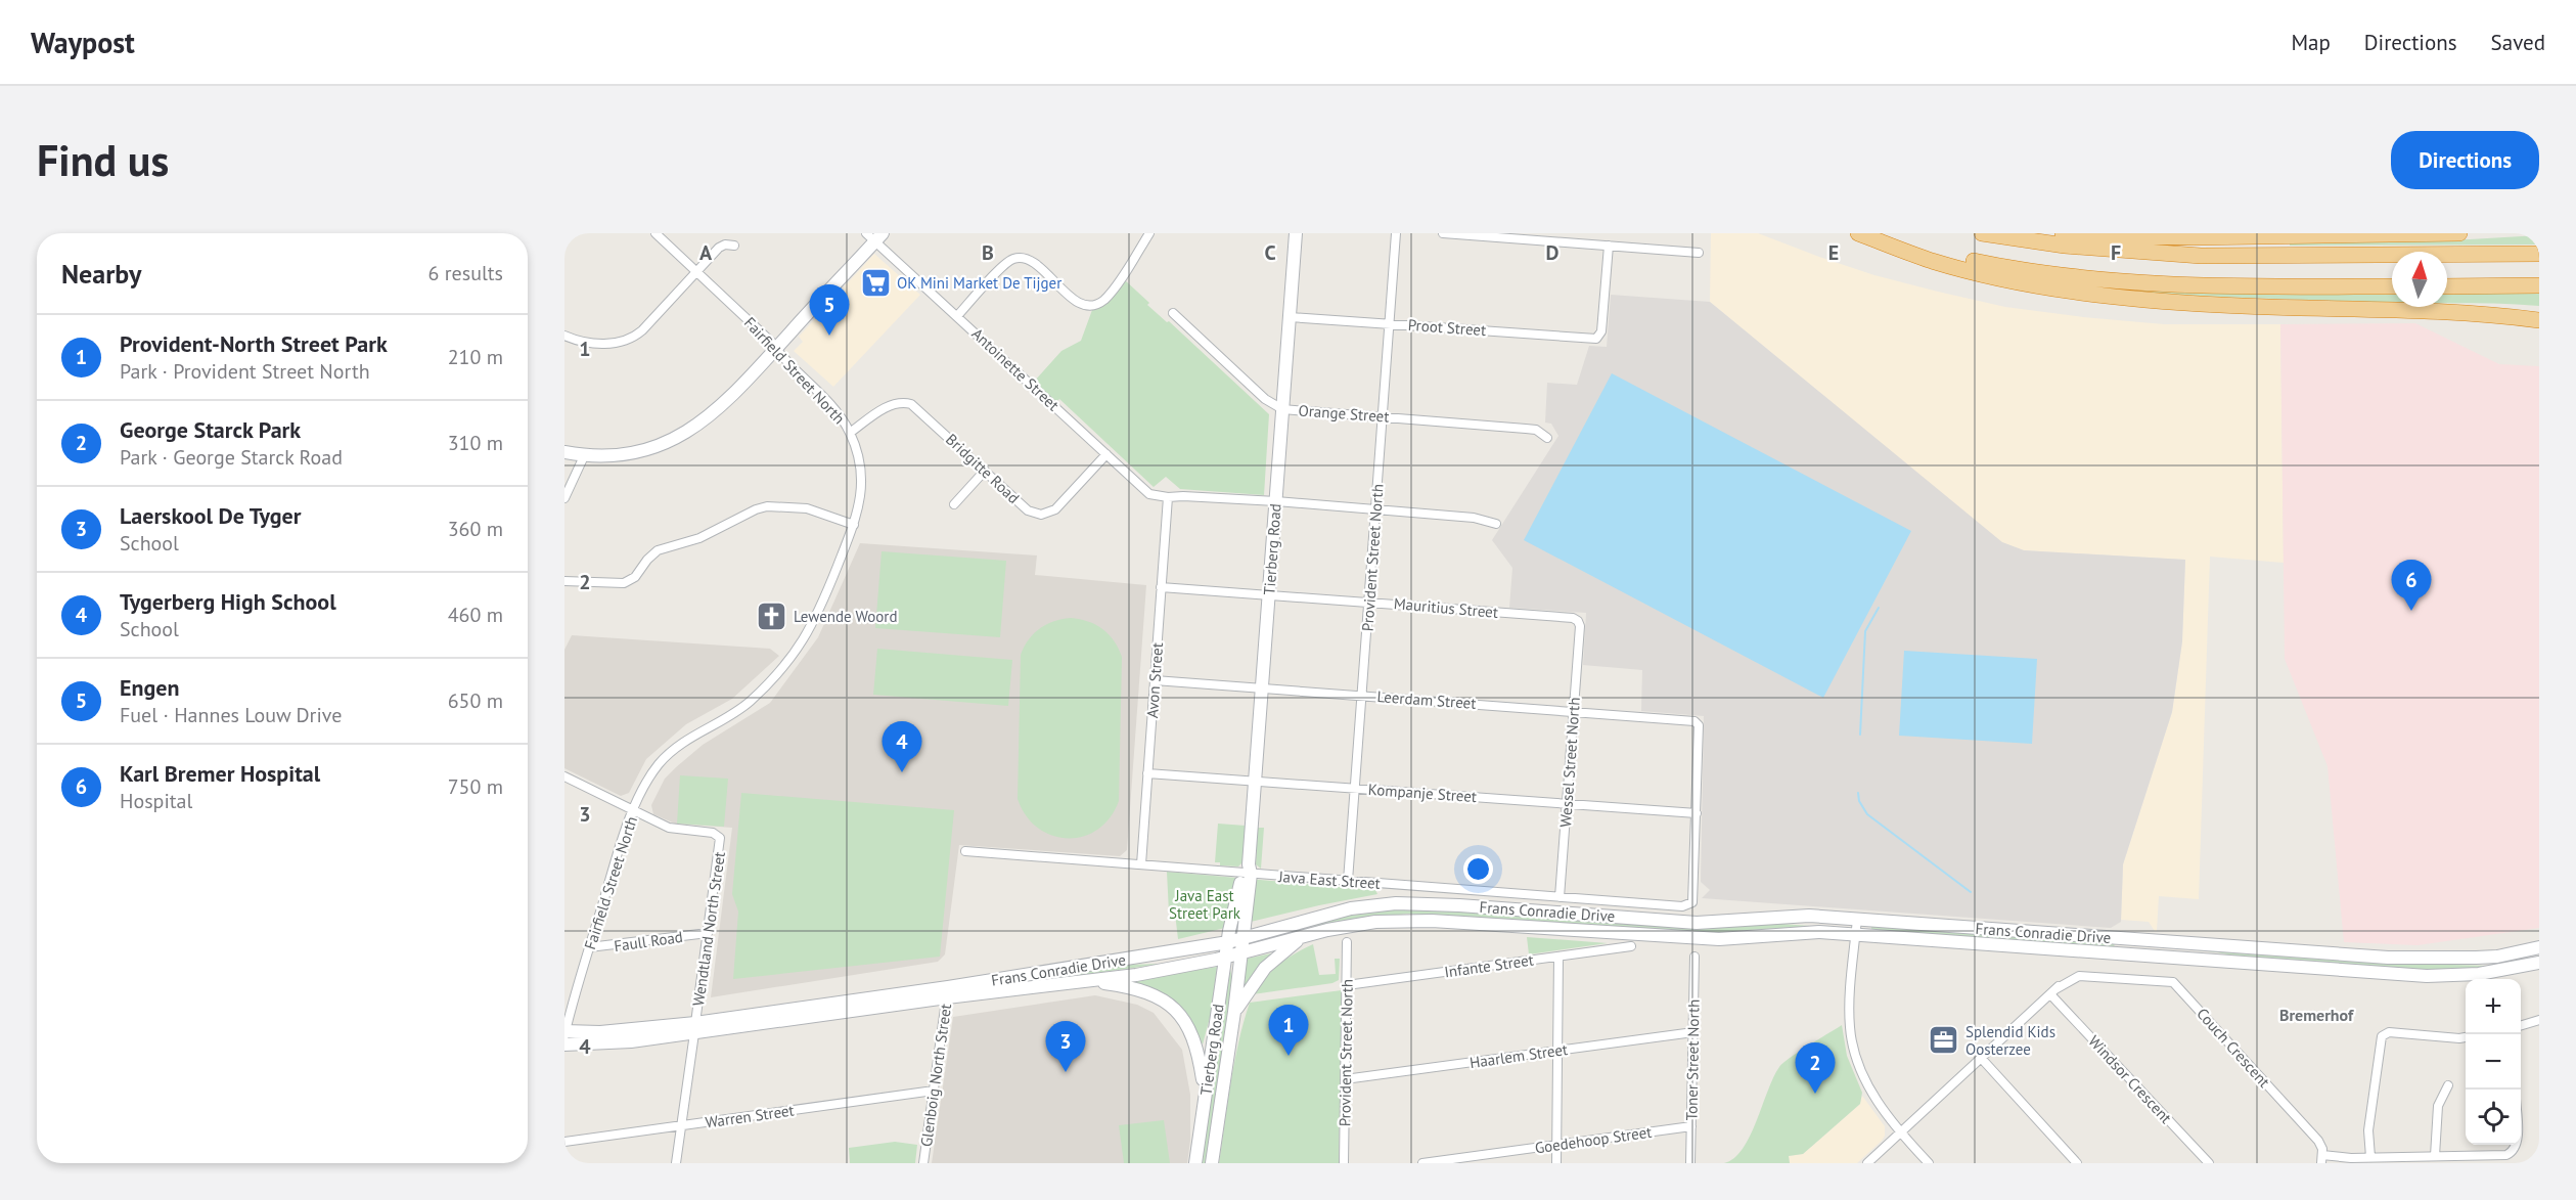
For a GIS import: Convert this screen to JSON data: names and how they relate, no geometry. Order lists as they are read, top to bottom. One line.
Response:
{"streets":{"main road":["Tierberg Road","Frans Conradie Drive"],"street":["Proot Street","Antoinette Street","Fairfield Street North","Orange Street","Bridgitte Road","Provident Street North","Mauritius Street","Avon Street","Leerdam Street","Wessel Street North","Kompanje Street","Java East Street","Wendtland North Street","Faull Road","Infante Street","Couch Crescent","Haarlem Street","Toner Street North","Glenboig North Street","Windsor Crescent","Warren Street","Goedehoop Street"]},"crossings":[["Proot Street","Tierberg Road"],["Proot Street","Provident Street North"],["Antoinette Street","Bridgitte Road"],["Antoinette Street","Avon Street"],["Fairfield Street North","Bridgitte Road"],["Fairfield Street North","Frans Conradie Drive"],["Fairfield Street North","Wendtland North Street"],["Fairfield Street North","Faull Road"],["Orange Street","Tierberg Road"],["Orange Street","Provident Street North"],["Tierberg Road","Mauritius Street"],["Tierberg Road","Leerdam Street"],["Tierberg Road","Kompanje Street"],["Tierberg Road","Java East Street"],["Tierberg Road","Frans Conradie Drive"],["Provident Street North","Mauritius Street"],["Provident Street North","Leerdam Street"],["Provident Street North","Kompanje Street"],["Provident Street North","Java East Street"],["Provident Street North","Infante Street"],["Provident Street North","Haarlem Street"],["Mauritius Street","Avon Street"],["Mauritius Street","Wessel Street North"],["Avon Street","Leerdam Street"],["Avon Street","Kompanje Street"],["Avon Street","Java East Street"],["Leerdam Street","Wessel Street North"],["Leerdam Street","Kompanje Street"],["Leerdam Street","Java East Street"],["Wessel Street North","Kompanje Street"],["Wessel Street North","Java East Street"],["Kompanje Street","Java East Street"],["Frans Conradie Drive","Wendtland North Street"],["Frans Conradie Drive","Glenboig North Street"],["Wendtland North Street","Faull Road"],["Wendtland North Street","Warren Street"],["Couch Crescent","Windsor Crescent"],["Haarlem Street","Toner Street North"],["Toner Street North","Goedehoop Street"],["Glenboig North Street","Warren Street"]],"districts":["Bremerhof"],"parks":["Java East Street Park"],"places":{"supermarket":["OK Mini Market De Tijger"],"church":["Lewende Woord"],"office":["Splendid Kids Oosterzee"]},"north":"top","page":{"header":"Waypost","nav":["Map","Directions","Saved"],"buttons":"Directions","title":"Find us","heading":["Nearby","6 results"],"pins":["5","6","4","1","3","2"],"list":[{"mark":"1","name":"Provident-North Street Park","note":"Park · Provident Street North","value":"210 m"},{"mark":"2","name":"George Starck Park","note":"Park · George Starck Road","value":"310 m"},{"mark":"3","name":"Laerskool De Tyger","note":"School","value":"360 m"},{"mark":"4","name":"Tygerberg High School","note":"School","value":"460 m"},{"mark":"5","name":"Engen","note":"Fuel · Hannes Louw Drive","value":"650 m"},{"mark":"6","name":"Karl Bremer Hospital","note":"Hospital","value":"750 m"}],"map_buttons":["+","−"]},"grid":{"columns":["A","B","C","D","E","F"],"rows":["1","2","3","4"]}}
